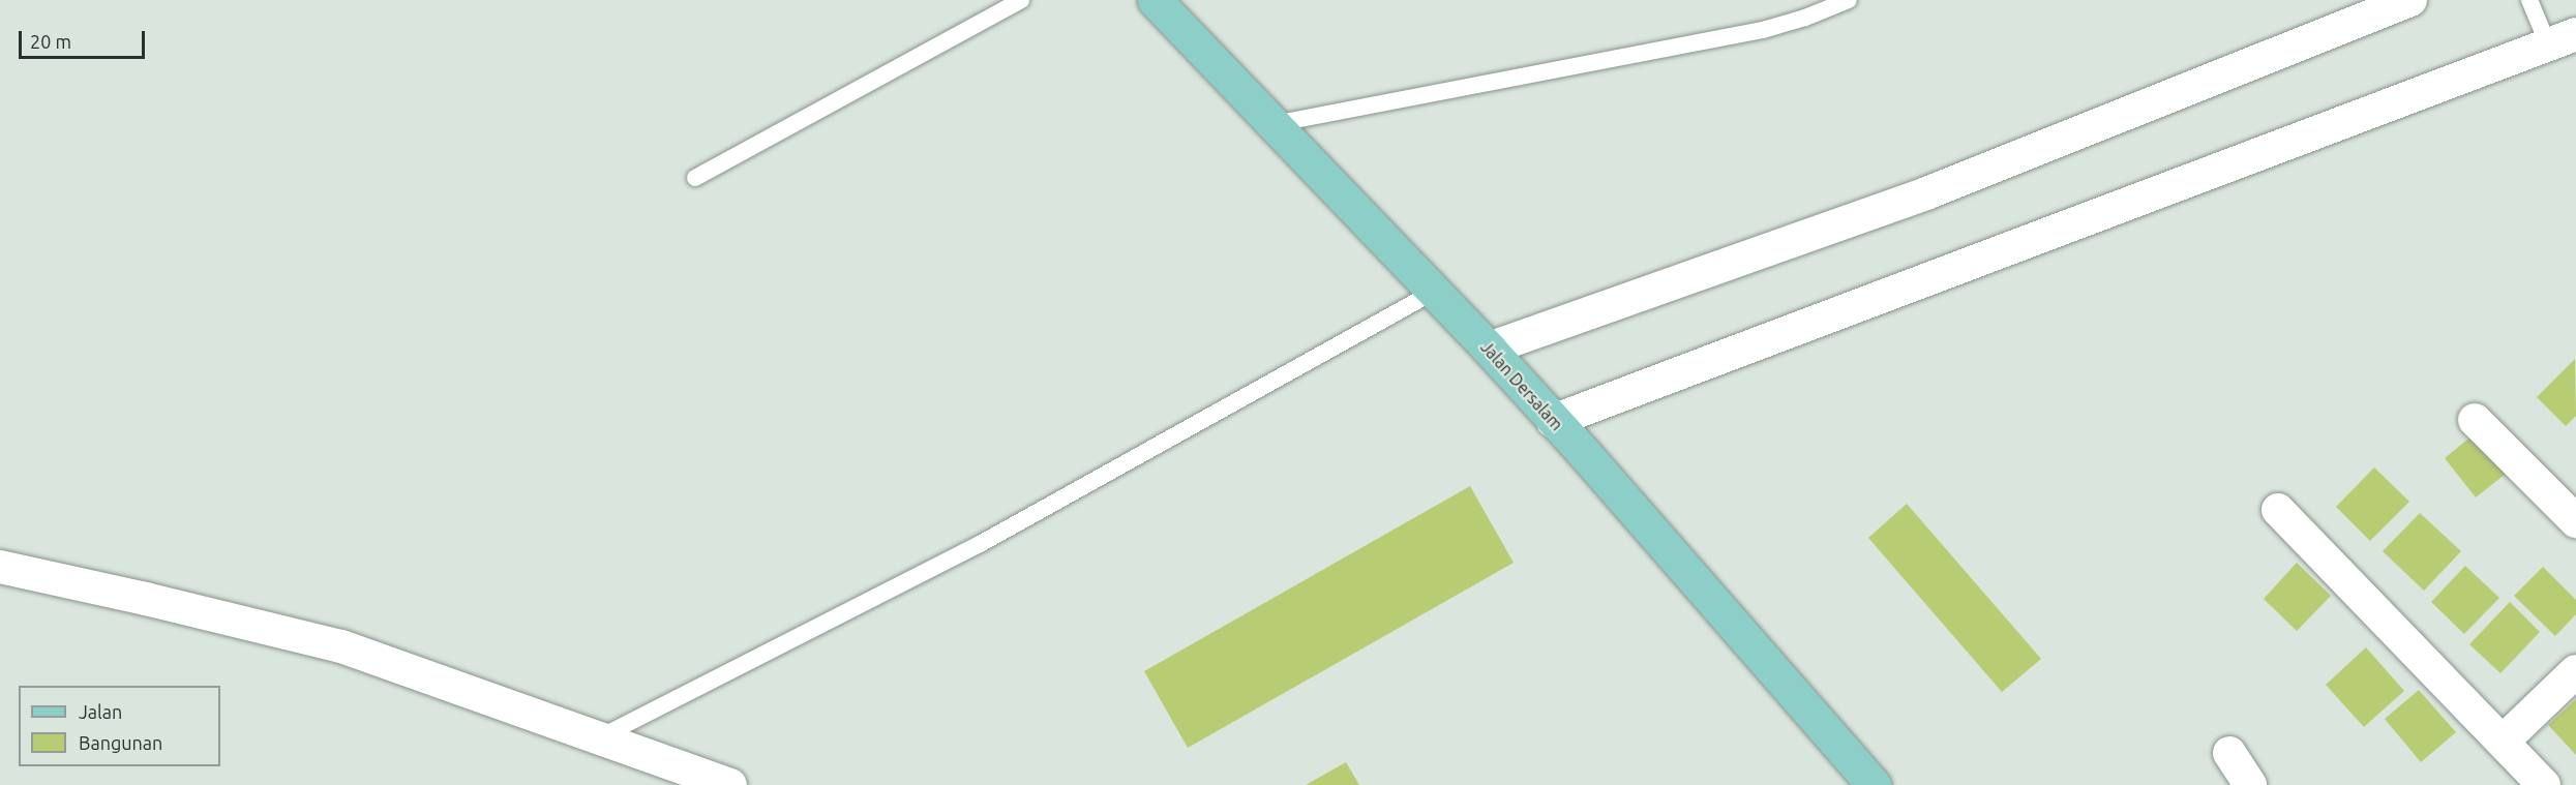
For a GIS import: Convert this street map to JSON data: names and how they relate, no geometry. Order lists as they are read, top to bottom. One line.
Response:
{"streets":{"main road":["Jalan Dersalam"]},"legend":["Jalan","Bangunan"],"scale_bar":"20 m"}
